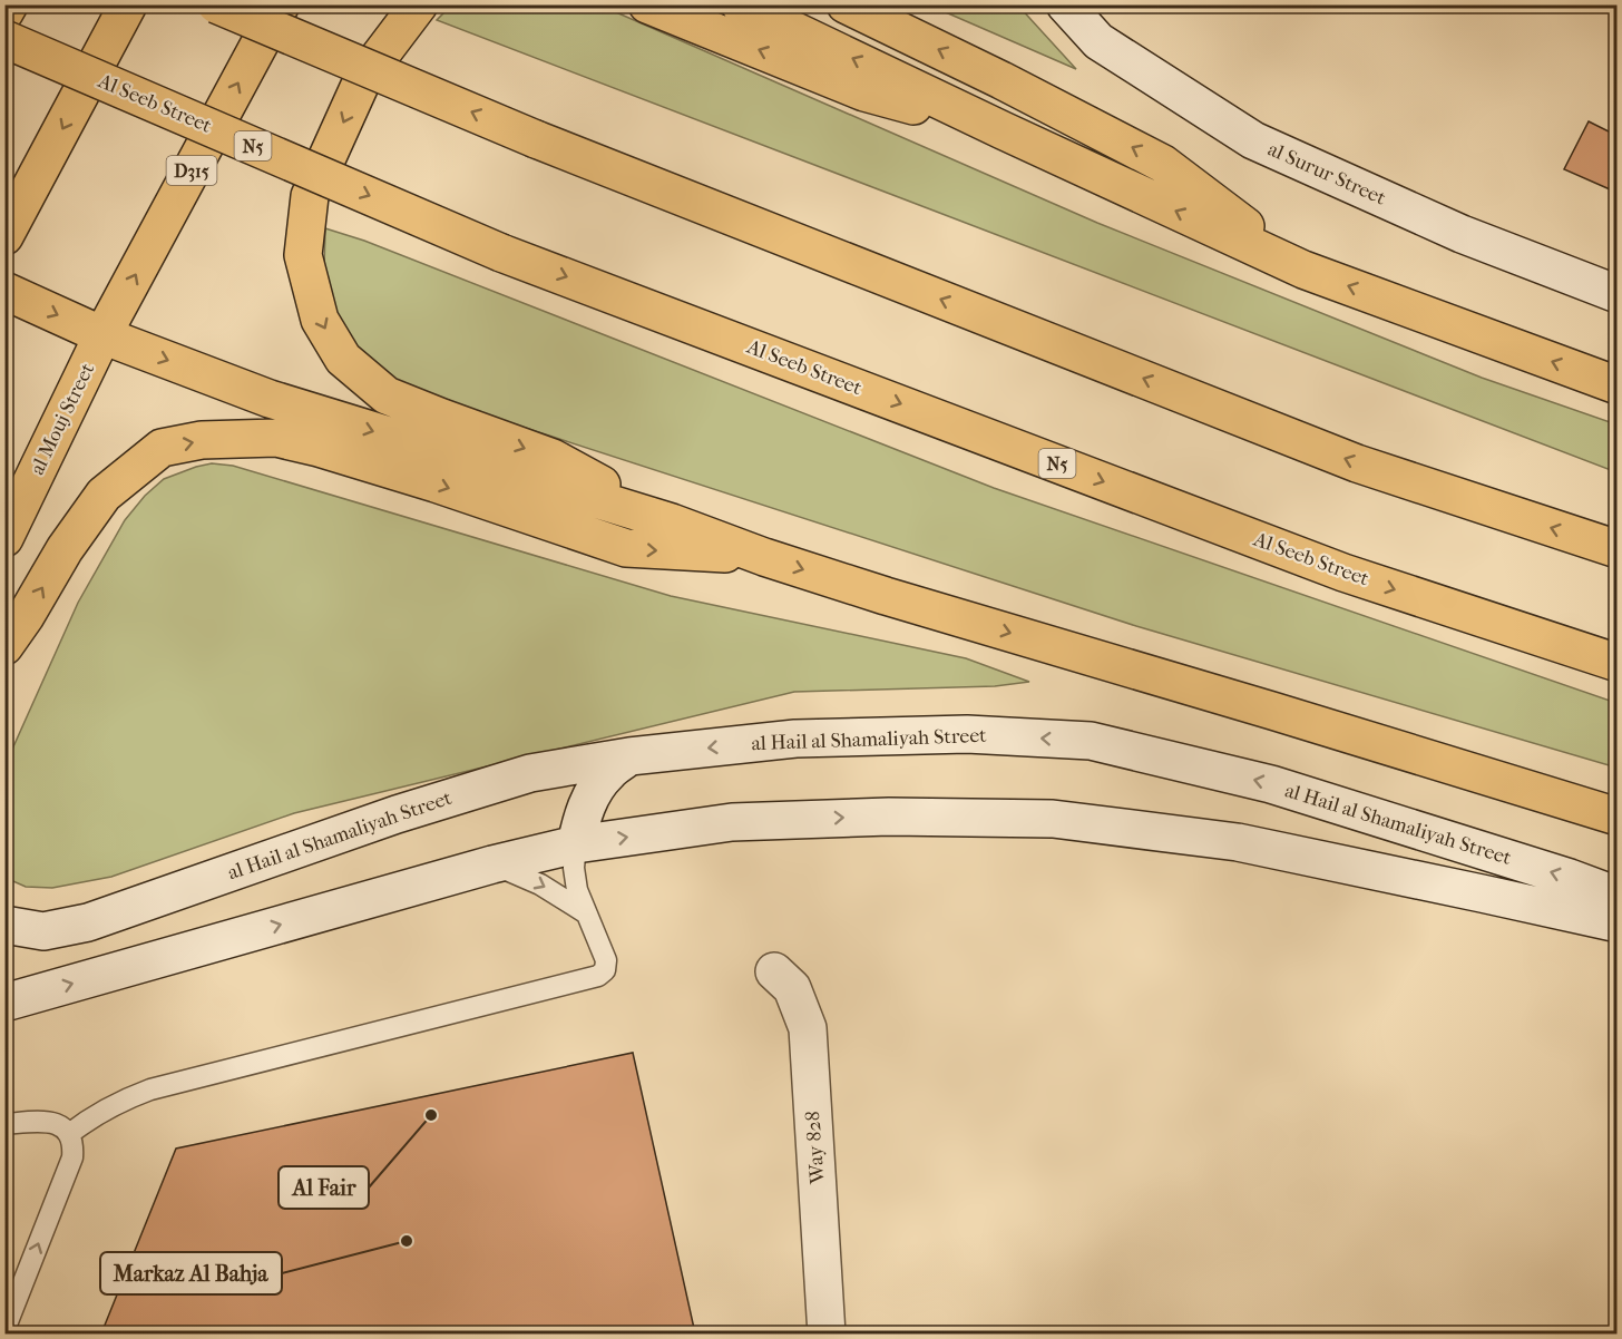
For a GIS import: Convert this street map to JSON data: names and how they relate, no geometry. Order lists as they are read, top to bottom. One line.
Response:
{"streets":{"main road":["Al Seeb Street","N5","D315","al Mouj Street"],"street":["al Surur Street","al Hail al Shamaliyah Street","Way 828"]},"crossings":[["D315","al Mouj Street"]],"places":["Al Fair","Markaz Al Bahja"]}
